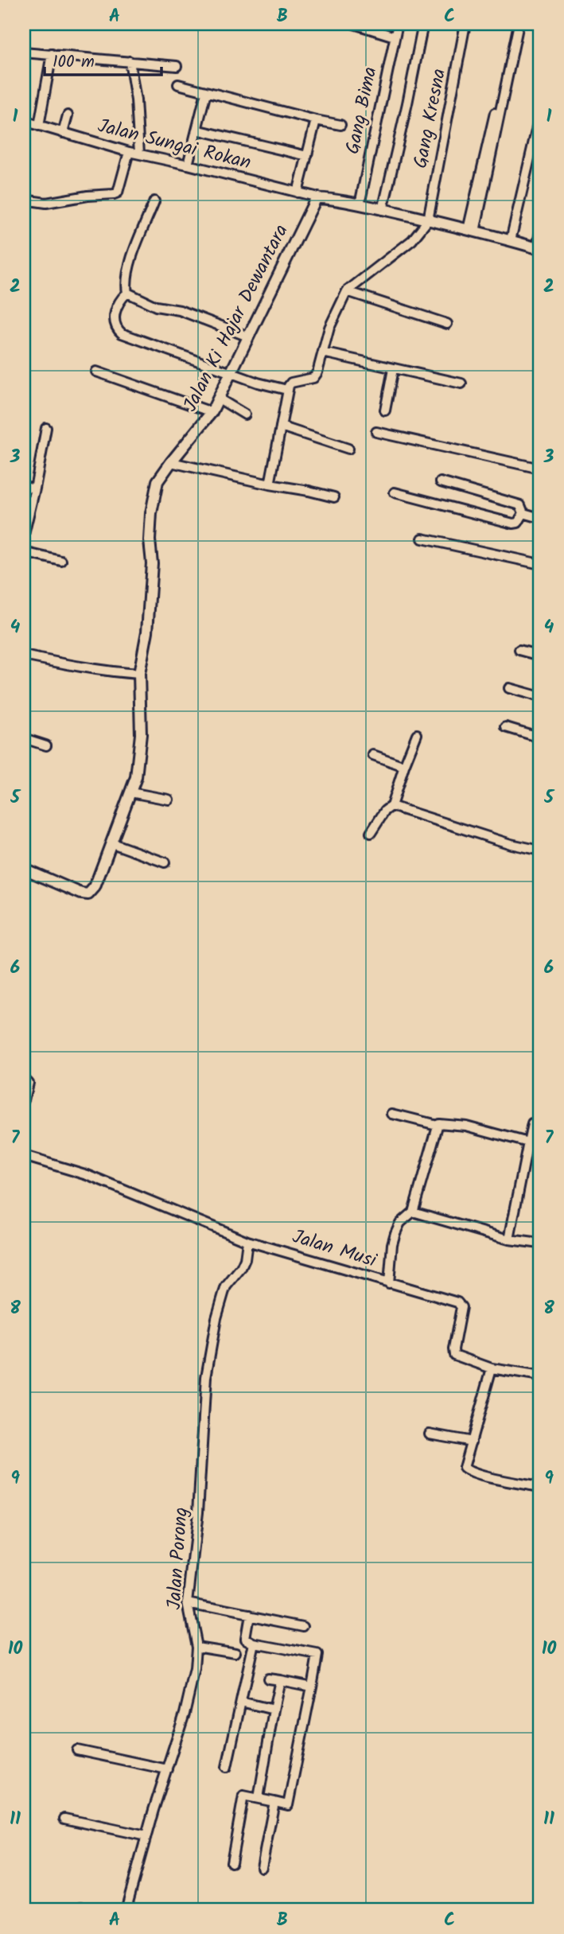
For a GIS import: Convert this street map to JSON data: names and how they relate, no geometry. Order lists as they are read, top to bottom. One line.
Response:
{"streets":{"main road":["Jalan Ki Hajar Dewantara"],"street":["Gang Bima","Gang Kresna","Jalan Sungai Rokan","Jalan Musi","Jalan Porong"]},"crossings":[["Jalan Sungai Rokan","Jalan Ki Hajar Dewantara"],["Jalan Musi","Jalan Porong"]],"scale_bar":"100 m","grid":{"columns":["A","B","C"],"rows":["1","2","3","4","5","6","7","8","9","10","11"]}}
